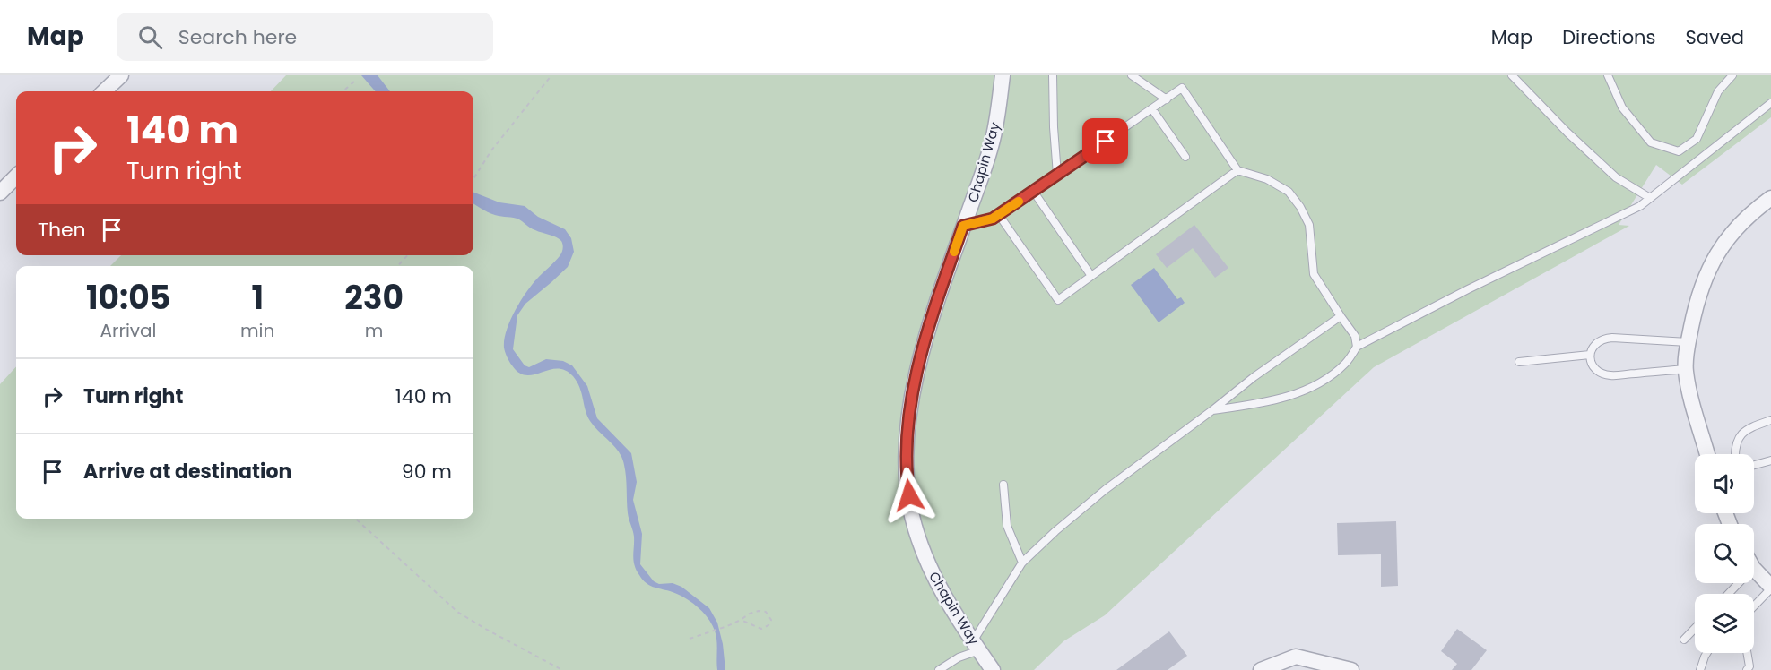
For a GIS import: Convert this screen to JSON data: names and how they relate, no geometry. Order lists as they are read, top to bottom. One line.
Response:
{"streets":{"street":["Chapin Way"]},"page":{"header":"Map","search":"Search here","nav":["Map","Directions","Saved"],"turn":["140 m","Turn right"],"then":"Then","eta":["10:05","Arrival","1","min","230","m"],"list":[{"name":"Turn right","value":"140 m"},{"name":"Arrive at destination","value":"90 m"}]}}
